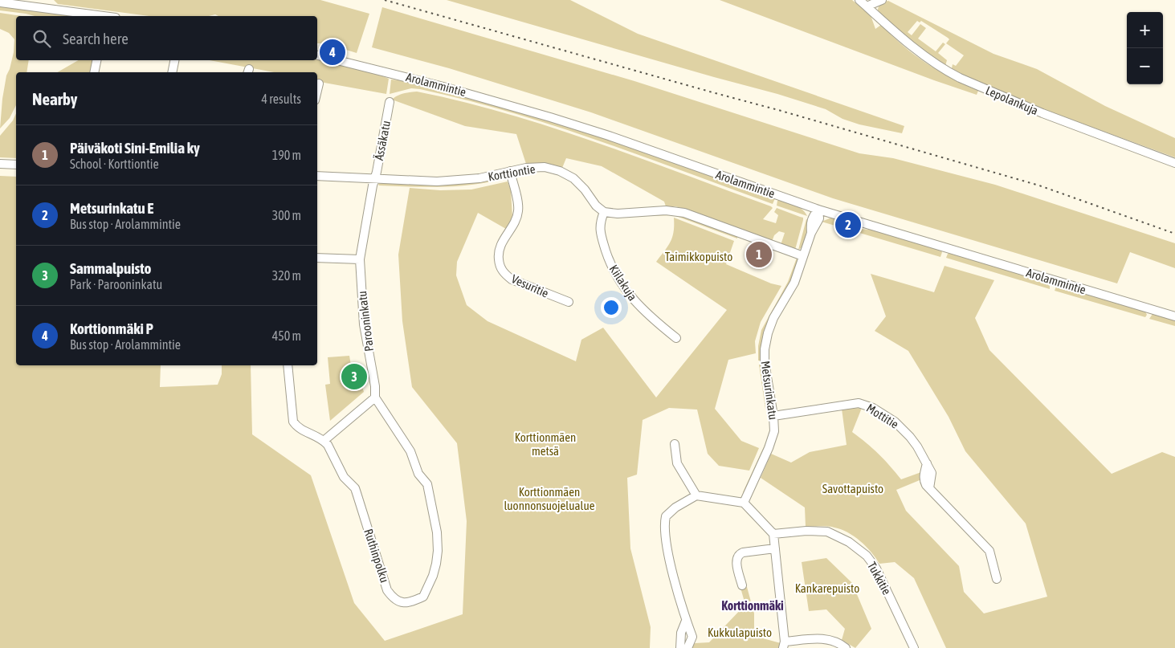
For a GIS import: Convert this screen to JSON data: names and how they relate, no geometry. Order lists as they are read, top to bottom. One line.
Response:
{"streets":{"street":["Arolammintie","Lepolankuja","Ässäkatu","Korttiontie","Kiilakuja","Vesuritie","Parooninkatu","Metsurinkatu","Mottitie","Ruthinpolku","Tukkitie"]},"crossings":[["Arolammintie","Metsurinkatu"],["Ässäkatu","Korttiontie"],["Ässäkatu","Parooninkatu"],["Korttiontie","Kiilakuja"],["Korttiontie","Vesuritie"],["Korttiontie","Parooninkatu"],["Parooninkatu","Ruthinpolku"],["Metsurinkatu","Mottitie"]],"districts":["Korttionmäki"],"parks":["Taimikkopuisto","Korttionmäen metsä","Savottapuisto","Korttionmäen luonnonsuojelualue","Kankarepuisto","Kukkulapuisto"],"page":{"map_buttons":["+","−"],"search":"Search here","pins":["4","2","1","3"],"heading":["Nearby","4 results"],"list":[{"mark":"1","name":"Päiväkoti Sini-Emilia ky","note":"School · Korttiontie","value":"190 m"},{"mark":"2","name":"Metsurinkatu E","note":"Bus stop · Arolammintie","value":"300 m"},{"mark":"3","name":"Sammalpuisto","note":"Park · Parooninkatu","value":"320 m"},{"mark":"4","name":"Korttionmäki P","note":"Bus stop · Arolammintie","value":"450 m"}]}}
